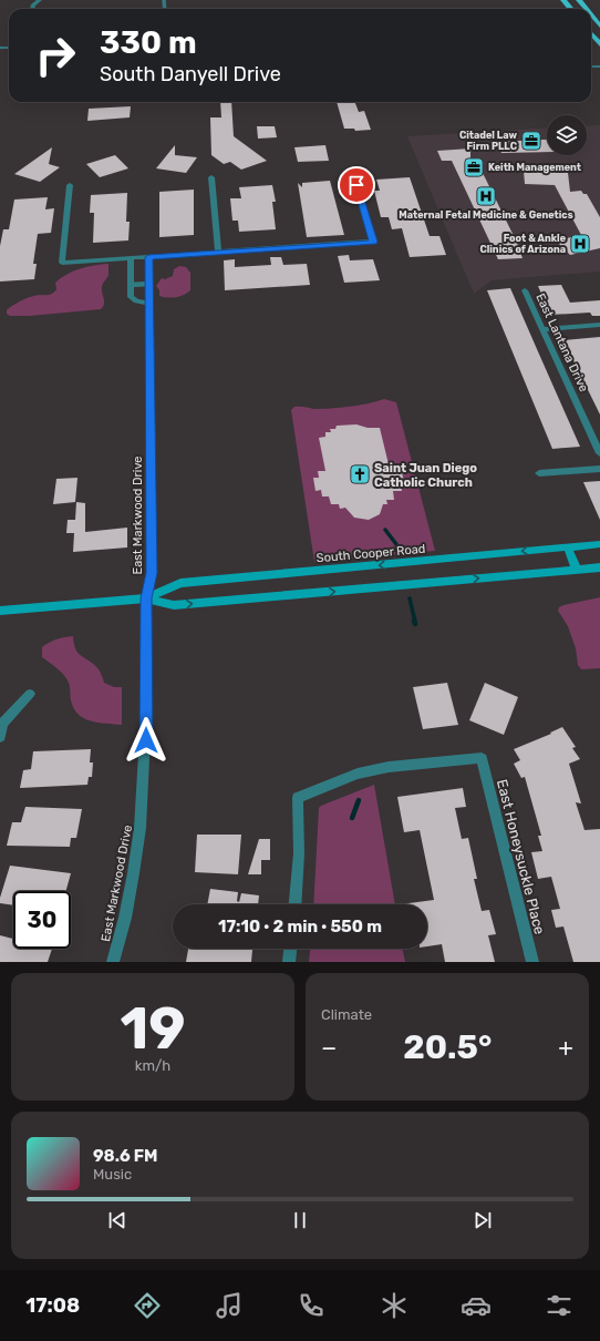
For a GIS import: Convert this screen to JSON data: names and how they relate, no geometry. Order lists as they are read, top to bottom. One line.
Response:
{"streets":{"main road":["South Cooper Road"],"street":["East Lantana Drive","East Markwood Drive","East Honeysuckle Place"]},"crossings":[["East Markwood Drive","South Cooper Road"]],"places":{"office":["Citadel Law Firm PLLC","Keith Management"],"hospital":["Maternal Fetal Medicine & Genetics","Foot & Ankle Clinics of Arizona"],"church":["Saint Juan Diego Catholic Church"]},"page":{"turn":["330 m","South Danyell Drive"],"limit":"30","trip":"17:10 · 2 min · 550 m","tile":[["19","km/h"],"Climate"],"heat":["−","20.5°","+"],"song":["98.6 FM","Music"],"tabs":"17:08"}}
